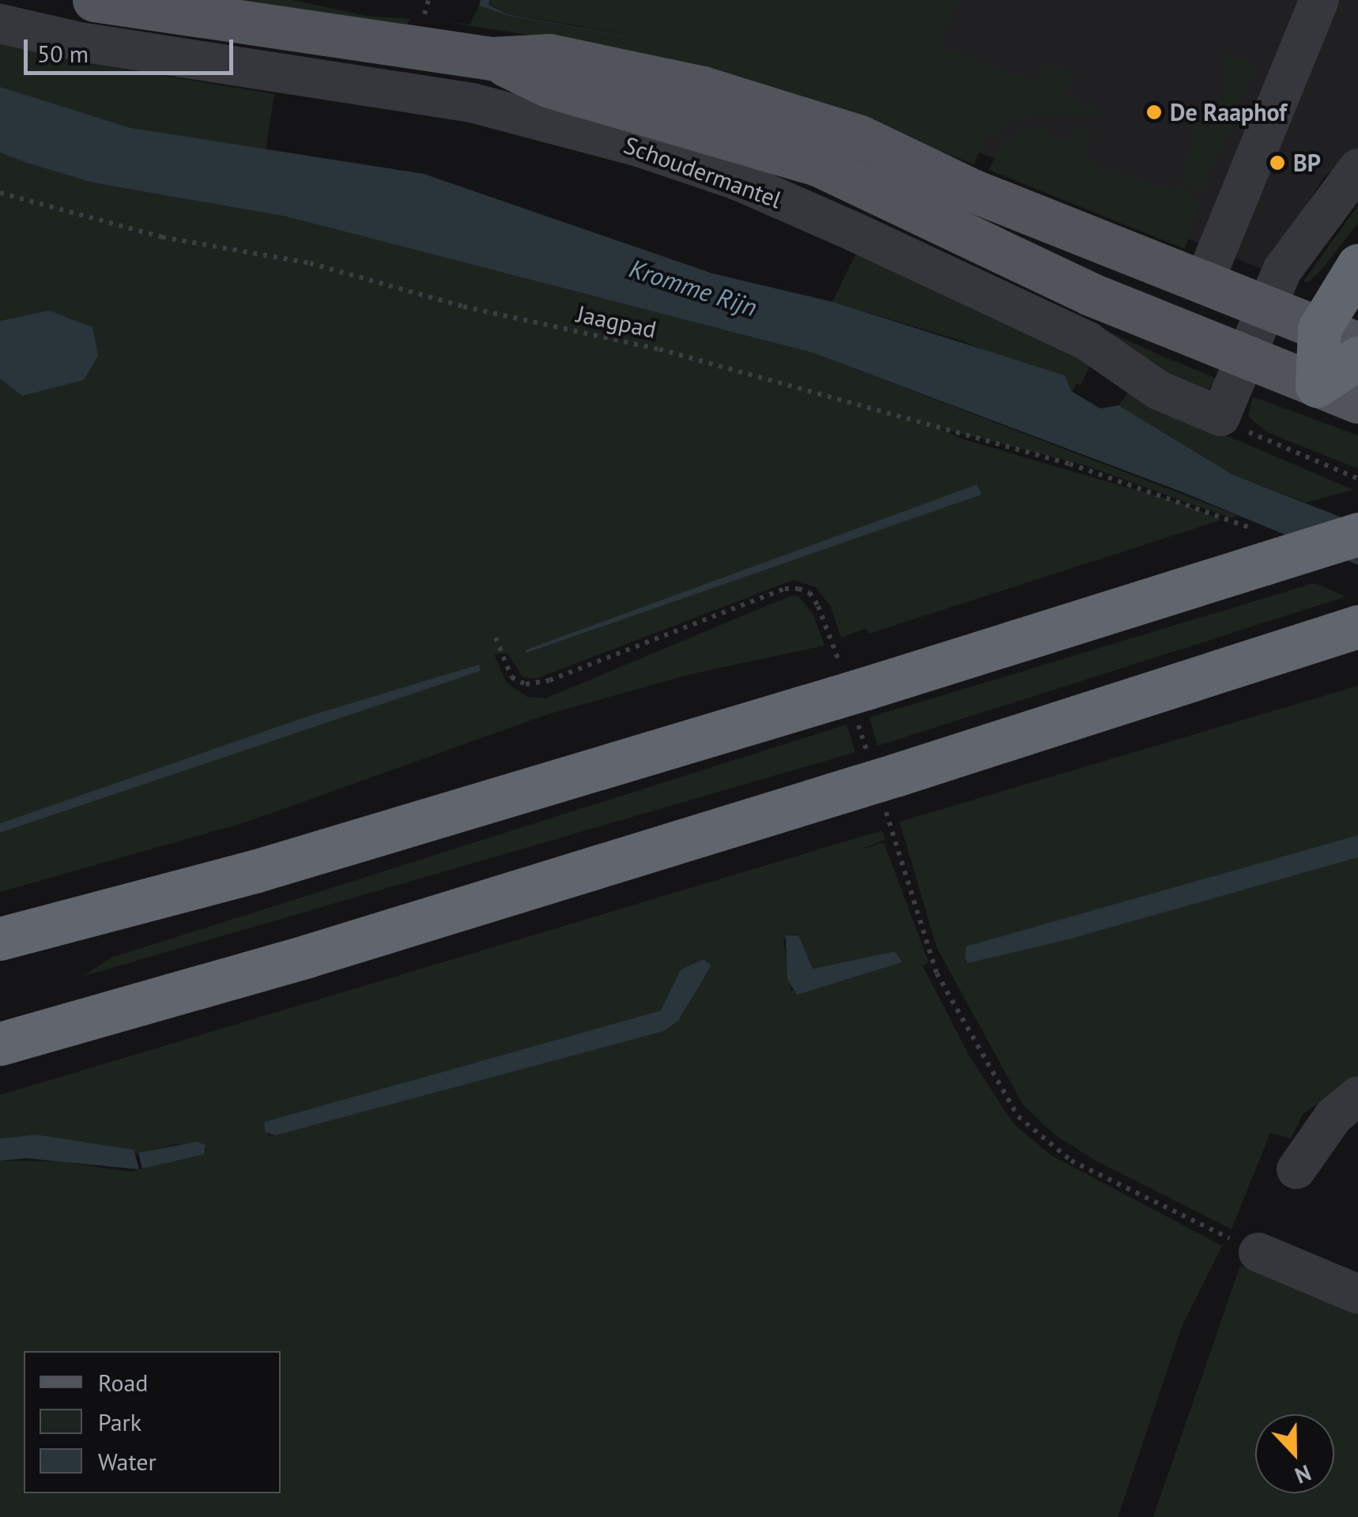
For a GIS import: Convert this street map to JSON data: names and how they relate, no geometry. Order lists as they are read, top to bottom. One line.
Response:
{"streets":{"main road":["Schoudermantel"],"path":["Jaagpad"]},"water":["Kromme Rijn"],"places":["De Raaphof","BP"],"legend":["Road","Park","Water"],"scale_bar":"50 m","north":"bottom"}
